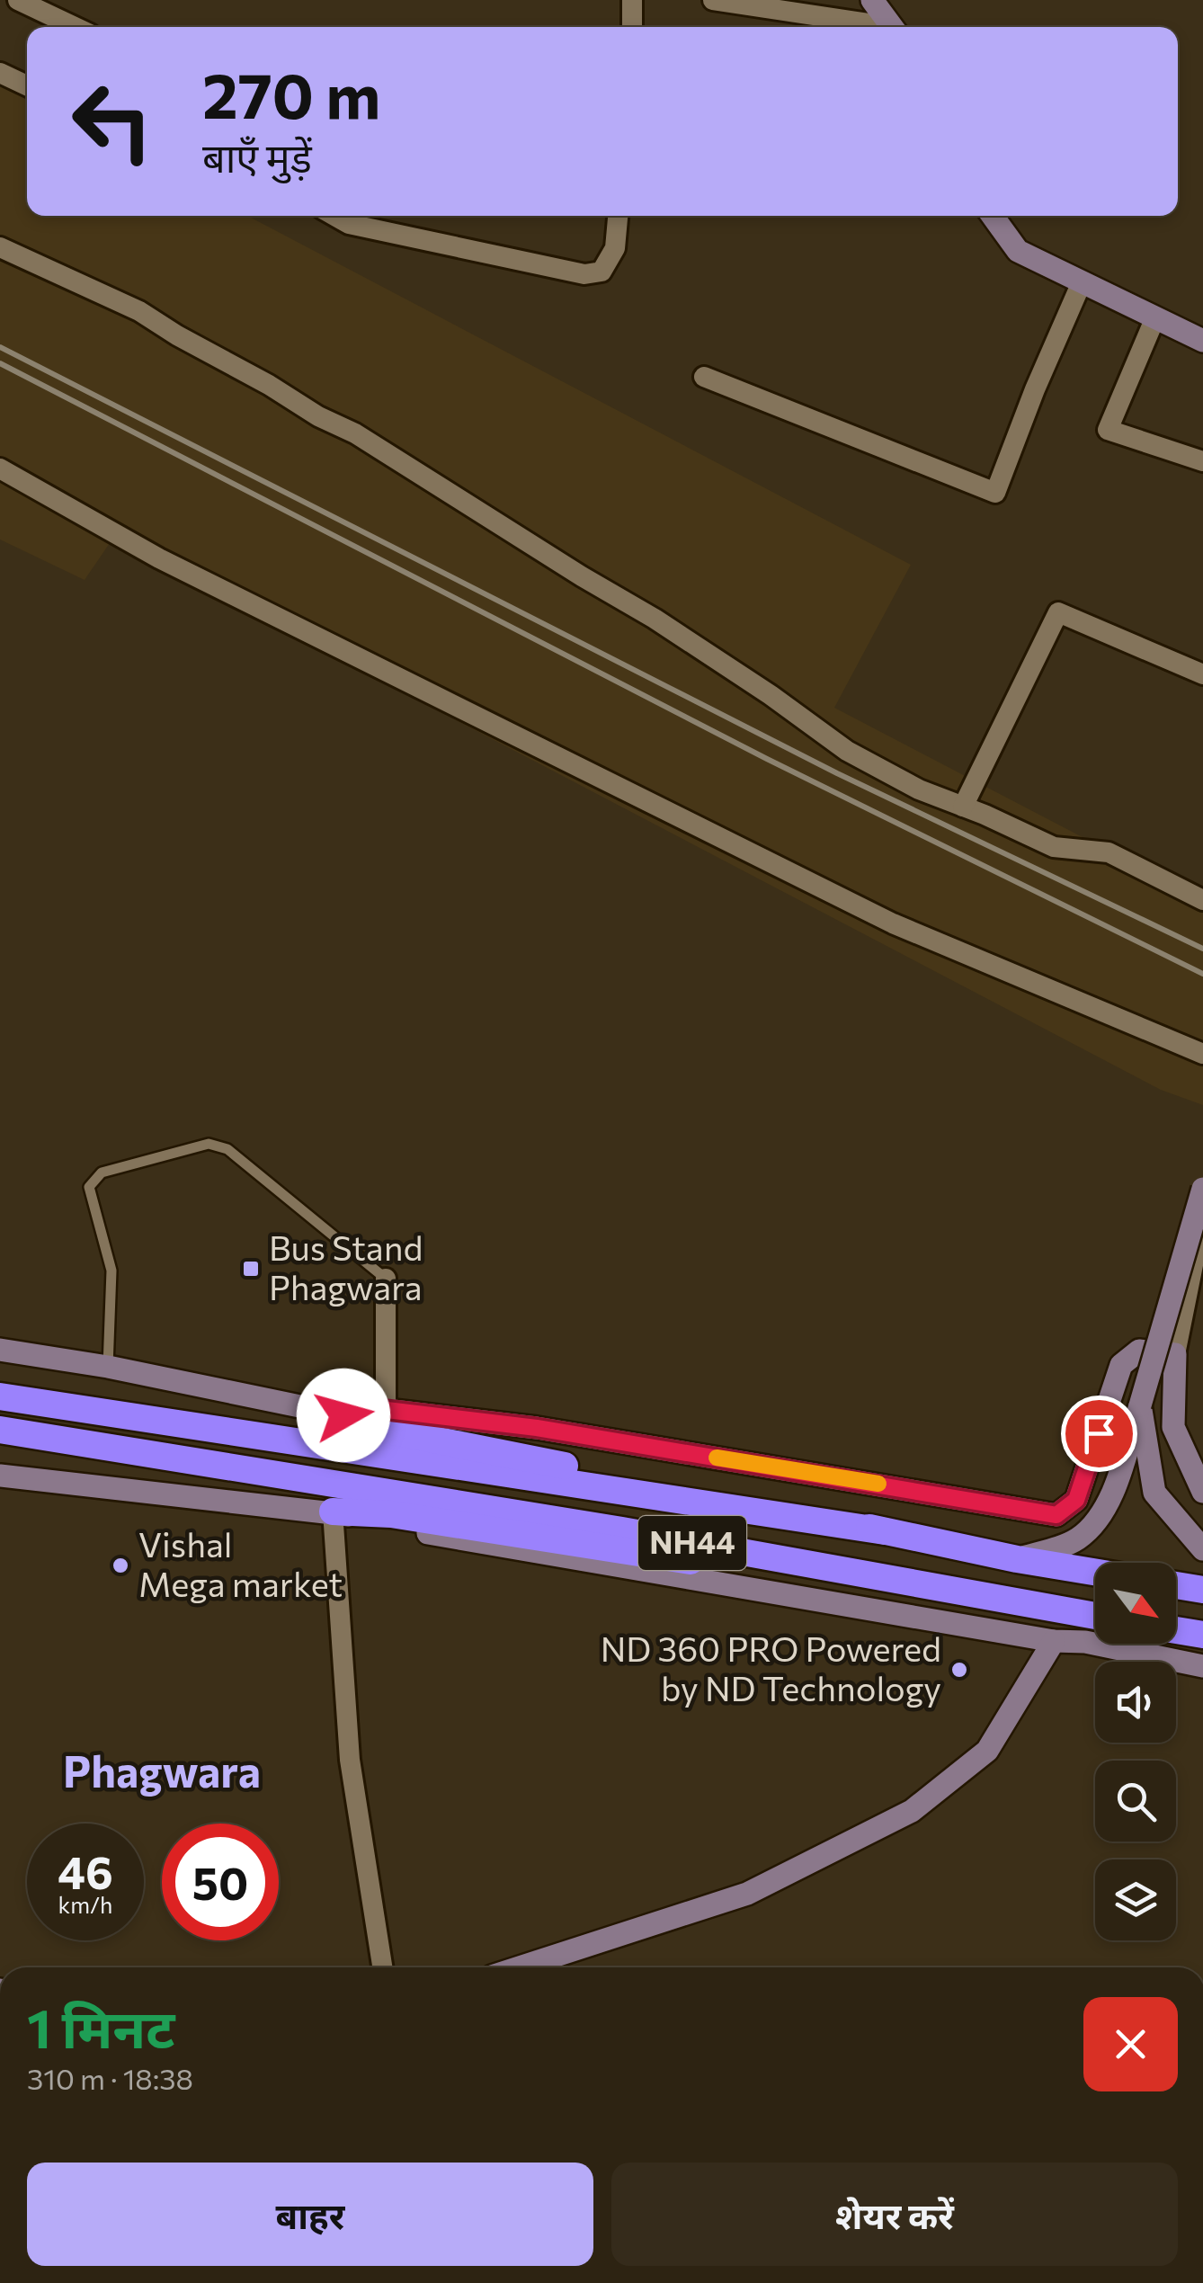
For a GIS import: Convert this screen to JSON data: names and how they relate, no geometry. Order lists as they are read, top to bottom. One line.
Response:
{"streets":{"highway":["NH44"]},"districts":["Phagwara"],"places":{"transit":["Bus Stand Phagwara"],"other":["Vishal Mega market","ND 360 PRO Powered by ND Technology"]},"north":"bottom right","page":{"turn":["270 m","बाएँ मुड़ें"],"speed":"46 km/h","limit":"50","heading":["1 मिनट","310 m · 18:38"],"buttons":["बाहर","शेयर करें"]}}
